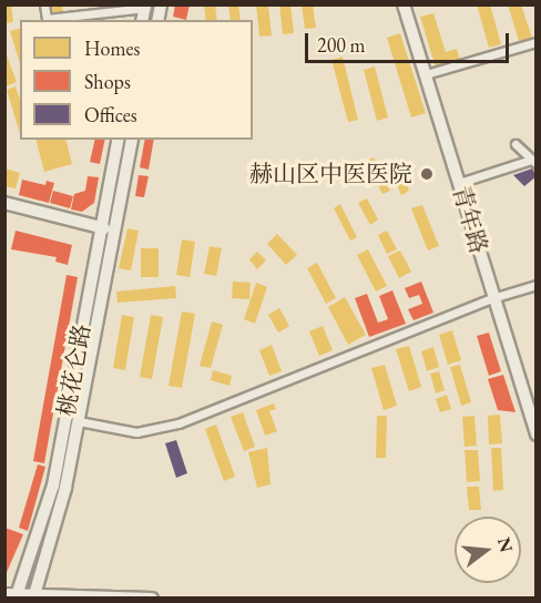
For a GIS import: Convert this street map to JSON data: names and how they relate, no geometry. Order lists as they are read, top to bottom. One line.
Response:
{"streets":{"main road":["青年路","桃花仑路"]},"places":["赫山区中医医院"],"legend":["Homes","Shops","Offices"],"scale_bar":"200 m","north":"right"}
